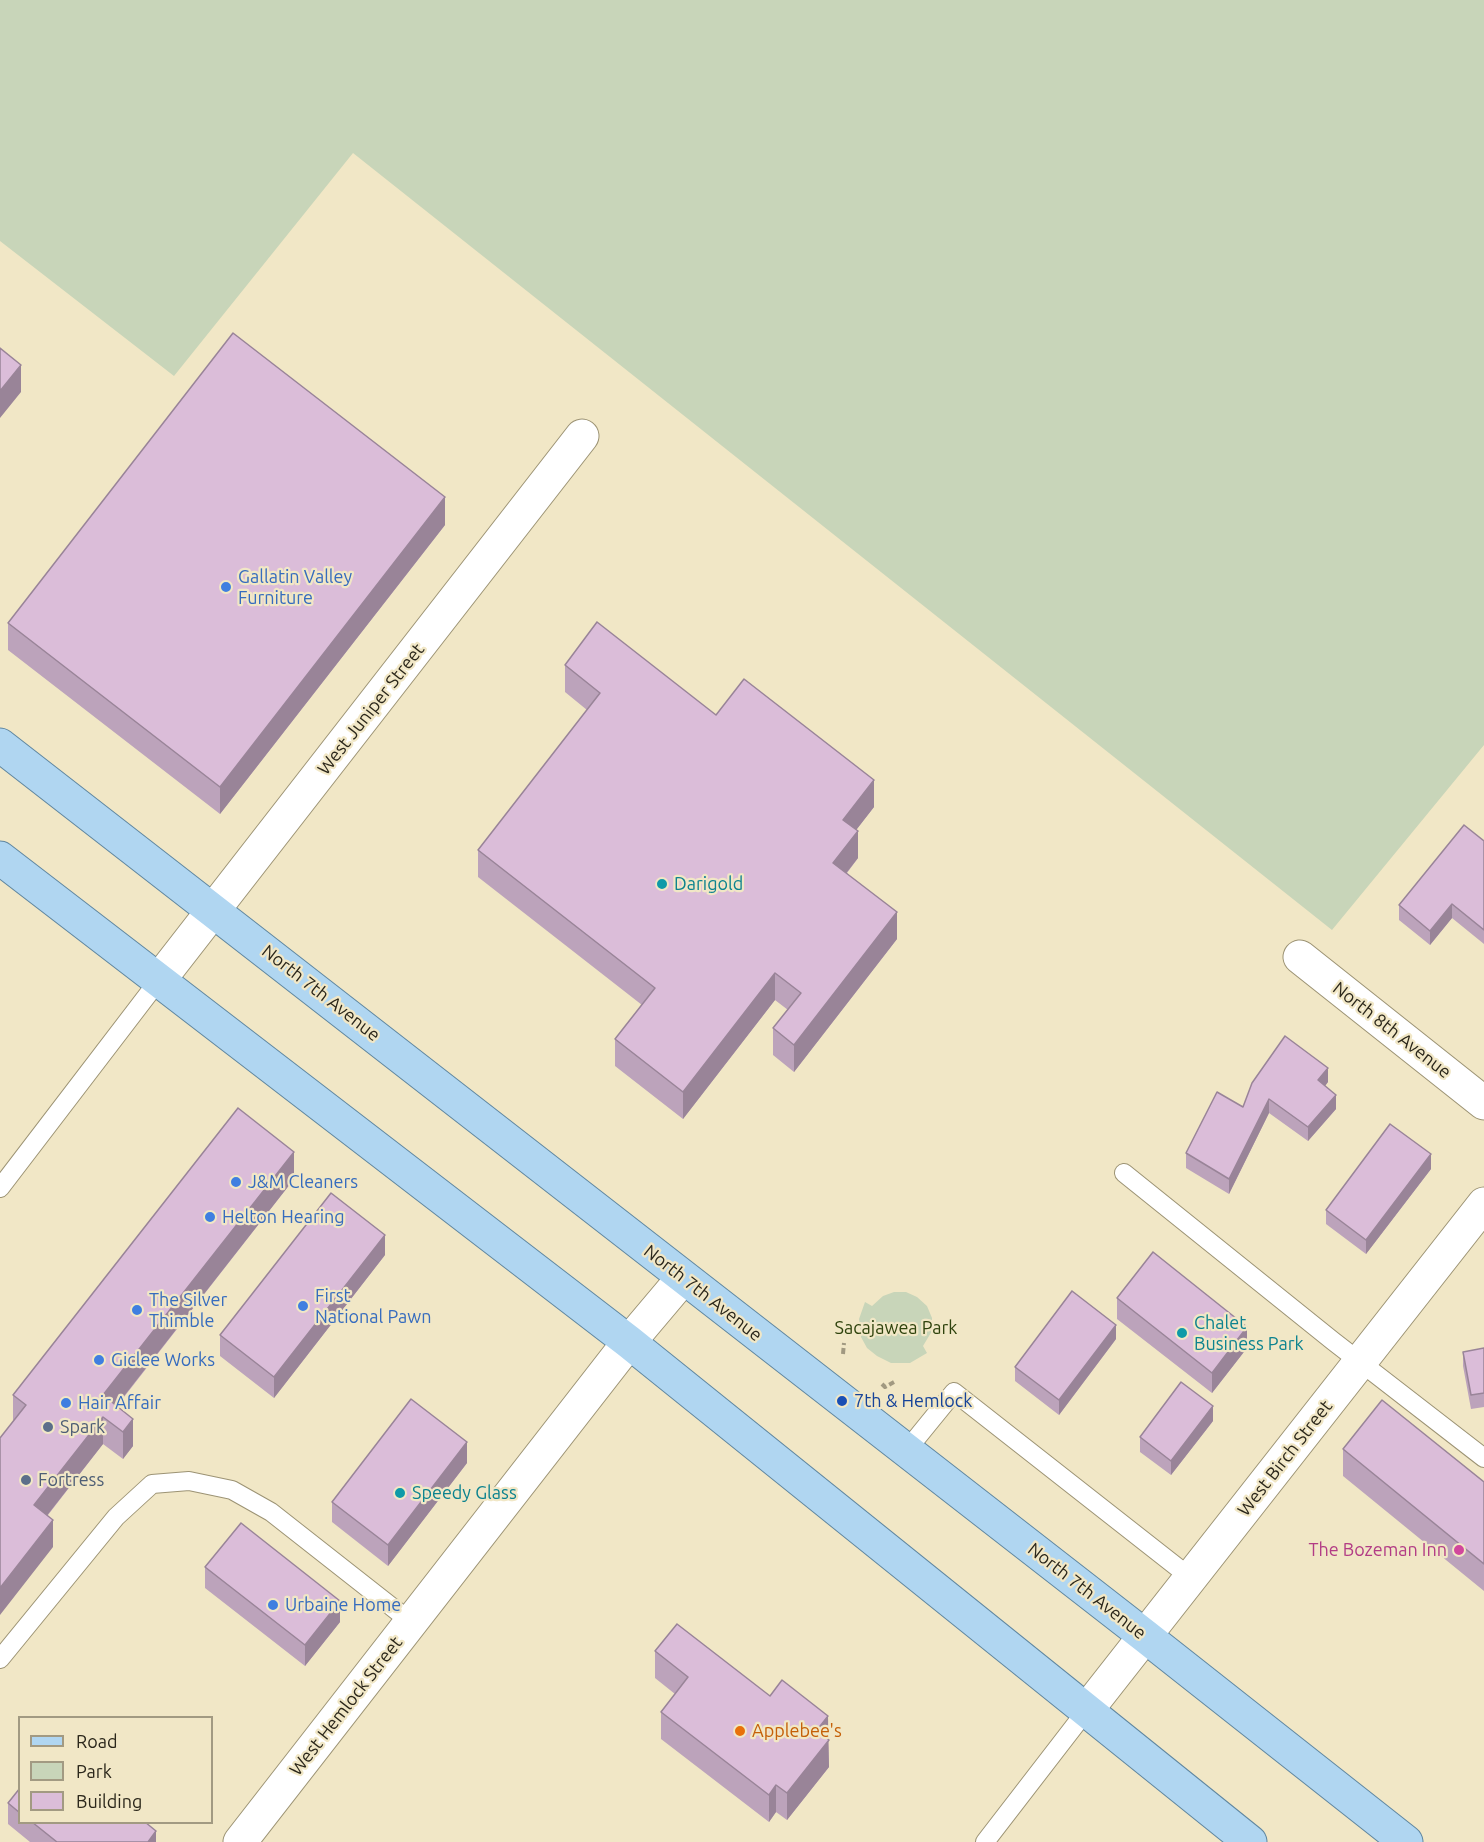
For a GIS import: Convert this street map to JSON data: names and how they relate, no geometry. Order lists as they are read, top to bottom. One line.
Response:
{"streets":{"main road":["North 7th Avenue"],"street":["West Juniper Street","North 8th Avenue","West Birch Street","West Hemlock Street"]},"crossings":[["West Juniper Street","North 7th Avenue"],["North 7th Avenue","West Birch Street"],["North 7th Avenue","West Hemlock Street"]],"parks":["Sacajawea Park"],"places":["Gallatin Valley Furniture","Darigold","J&M Cleaners","Helton Hearing","First National Pawn","The Silver Thimble","Chalet Business Park","Giclee Works","7th & Hemlock","Hair Affair","Spark","Fortress","Speedy Glass","The Bozeman Inn","Urbaine Home","Applebee's"],"legend":["Road","Park","Building"]}
